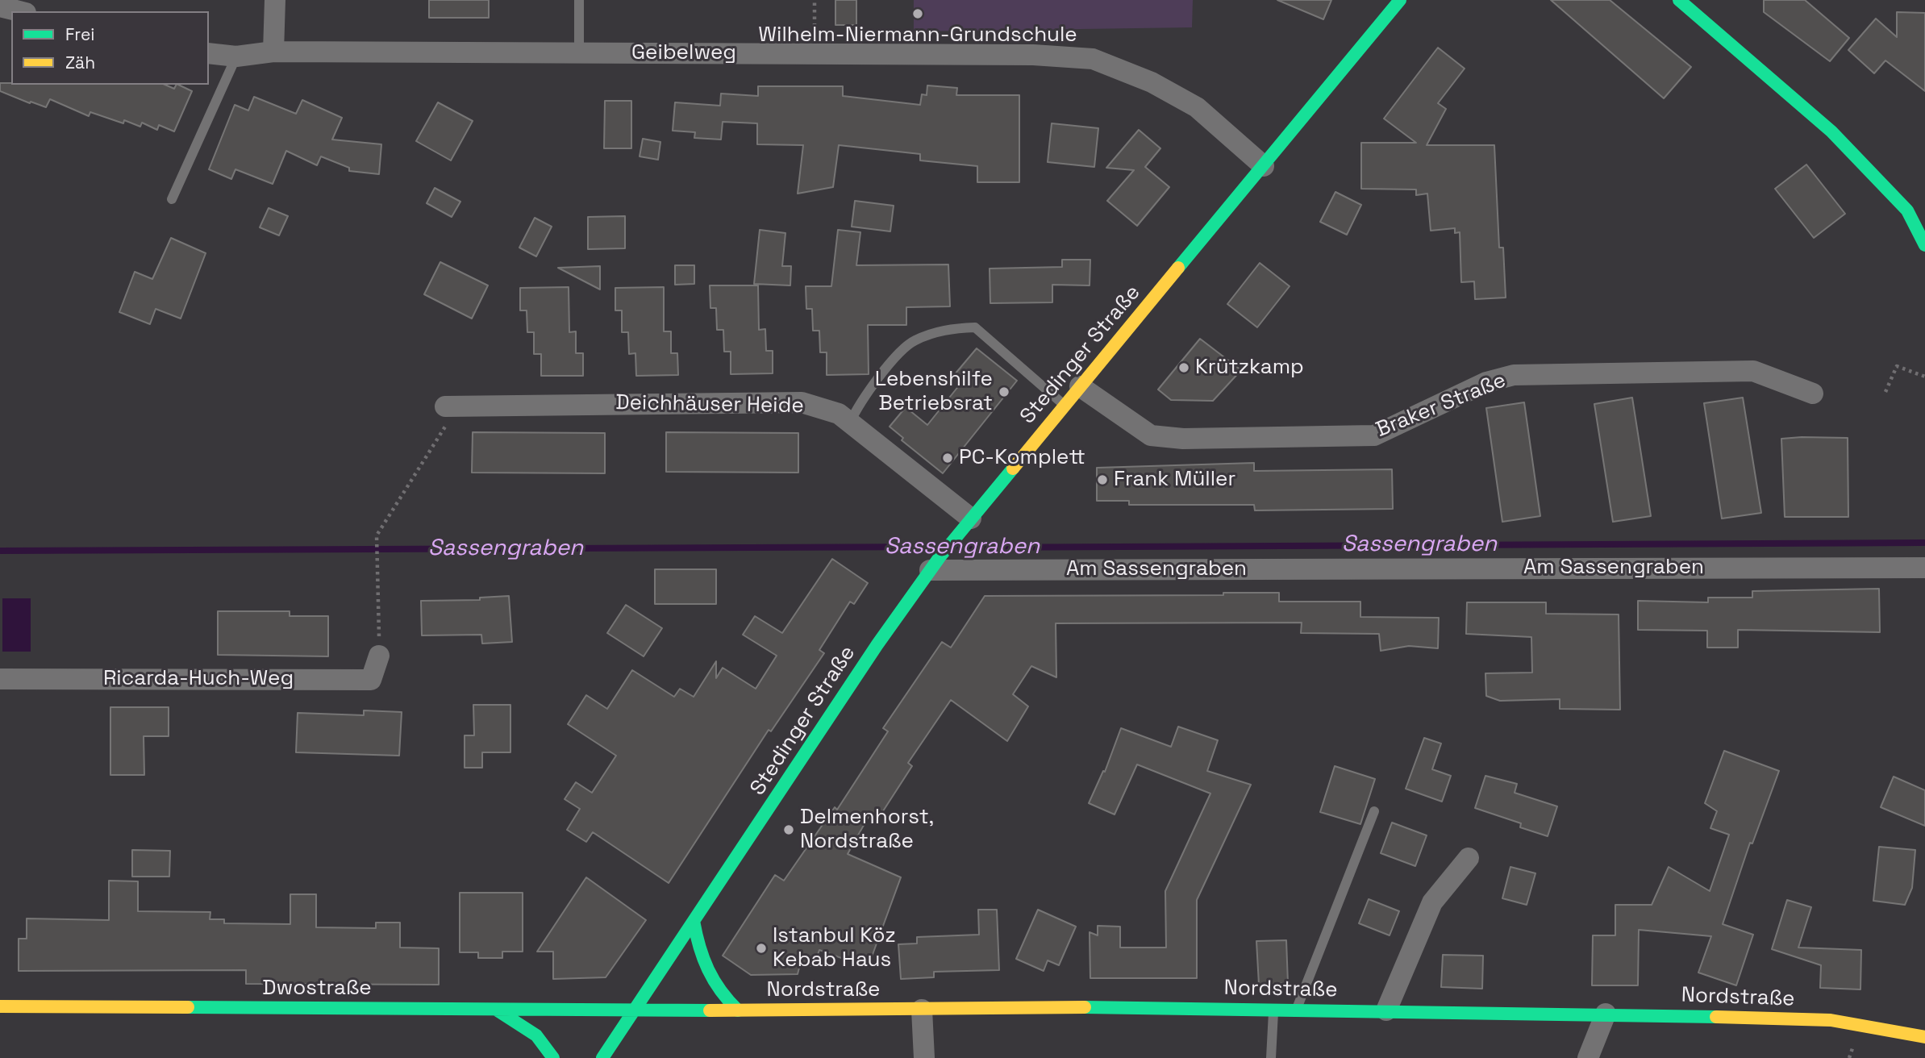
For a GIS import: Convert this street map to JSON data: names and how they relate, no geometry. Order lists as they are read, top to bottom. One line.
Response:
{"streets":{"street":["Geibelweg","Stedinger Straße","Deichhäuser Heide","Braker Straße","Am Sassengraben","Ricarda-Huch-Weg","Dwostraße","Nordstraße"]},"crossings":[["Geibelweg","Stedinger Straße"],["Stedinger Straße","Deichhäuser Heide"],["Stedinger Straße","Braker Straße"],["Stedinger Straße","Am Sassengraben"],["Stedinger Straße","Dwostraße"],["Stedinger Straße","Nordstraße"],["Dwostraße","Nordstraße"]],"water":["Sassengraben"],"places":["Wilhelm-Niermann-Grundschule","Krützkamp","Lebenshilfe Betriebsrat","PC-Komplett","Frank Müller","Delmenhorst, Nordstraße","Istanbul Köz Kebab Haus"],"legend":["Frei","Zäh"]}
